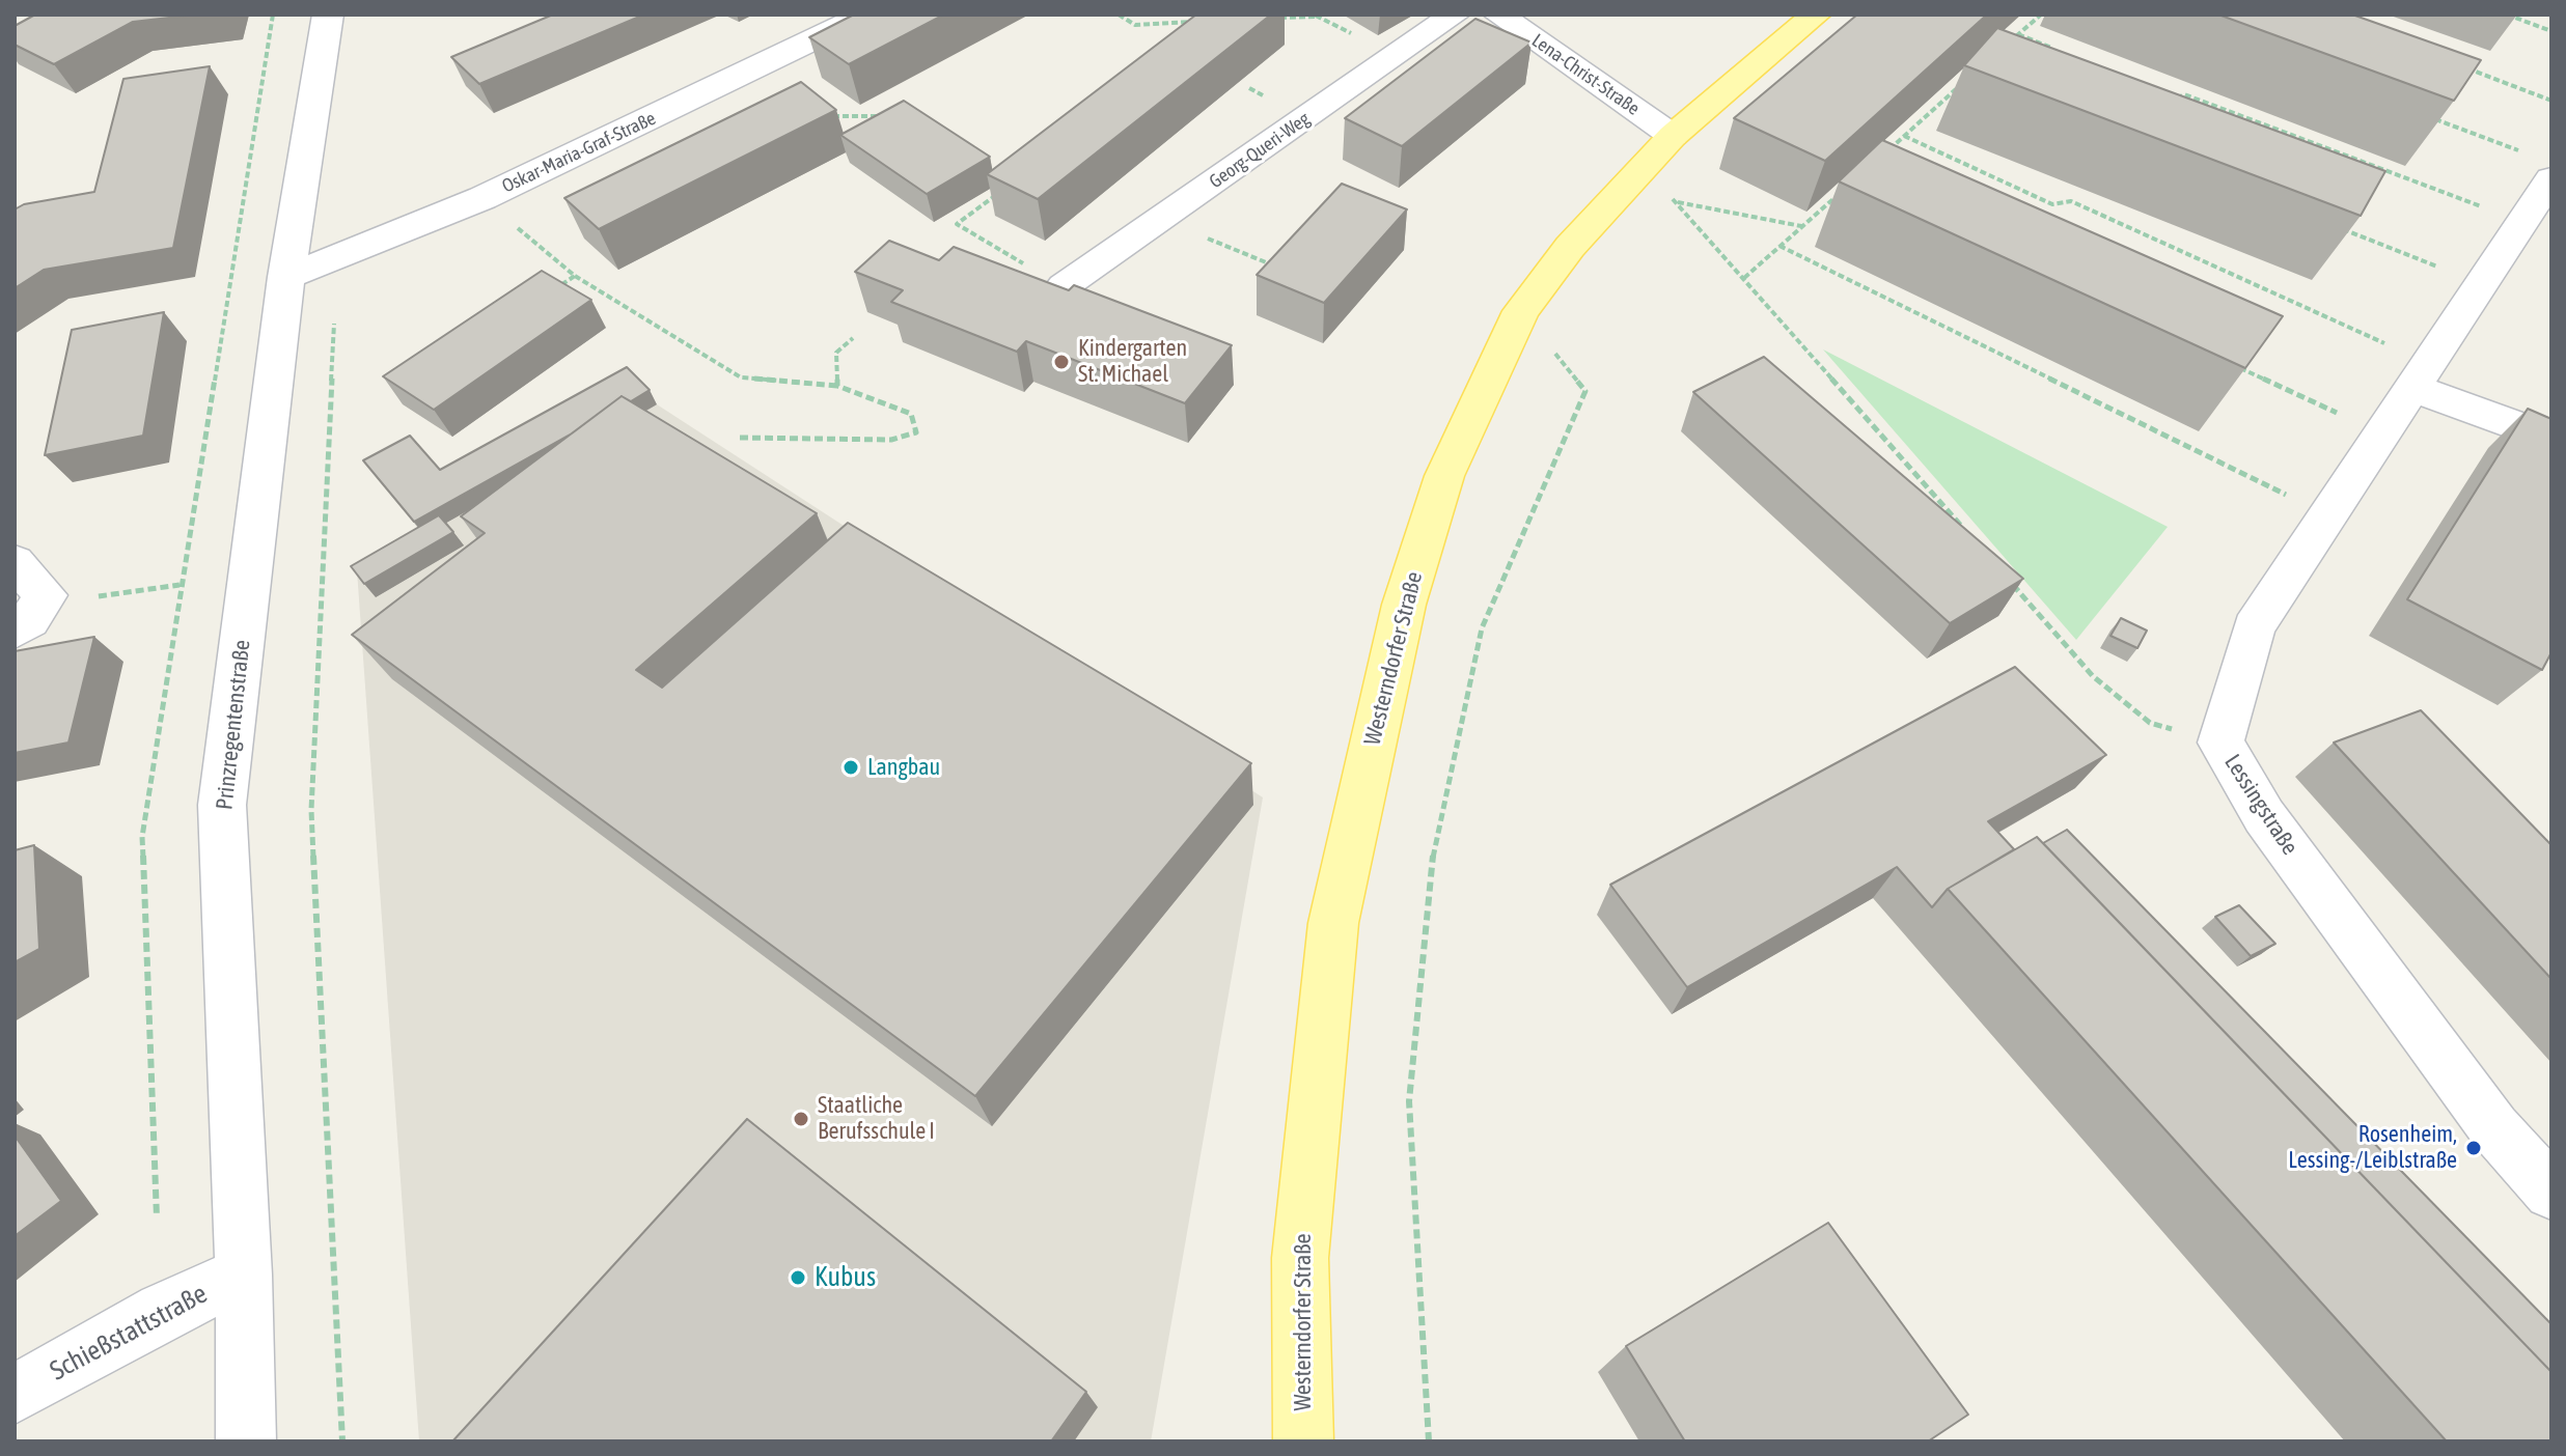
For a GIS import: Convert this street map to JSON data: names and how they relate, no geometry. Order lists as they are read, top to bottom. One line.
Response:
{"streets":{"main road":["Westerndorfer Straße"],"street":["Lena-Christ-Straße","Georg-Queri-Weg","Oskar-Maria-Graf-Straße","Prinzregentenstraße","Lessingstraße","Schießstattstraße"]},"crossings":[["Lena-Christ-Straße","Westerndorfer Straße"],["Oskar-Maria-Graf-Straße","Prinzregentenstraße"],["Prinzregentenstraße","Schießstattstraße"]],"places":["Kindergarten St. Michael","Langbau","Staatliche Berufsschule I","Rosenheim, Lessing-/Leiblstraße","Kubus"]}
